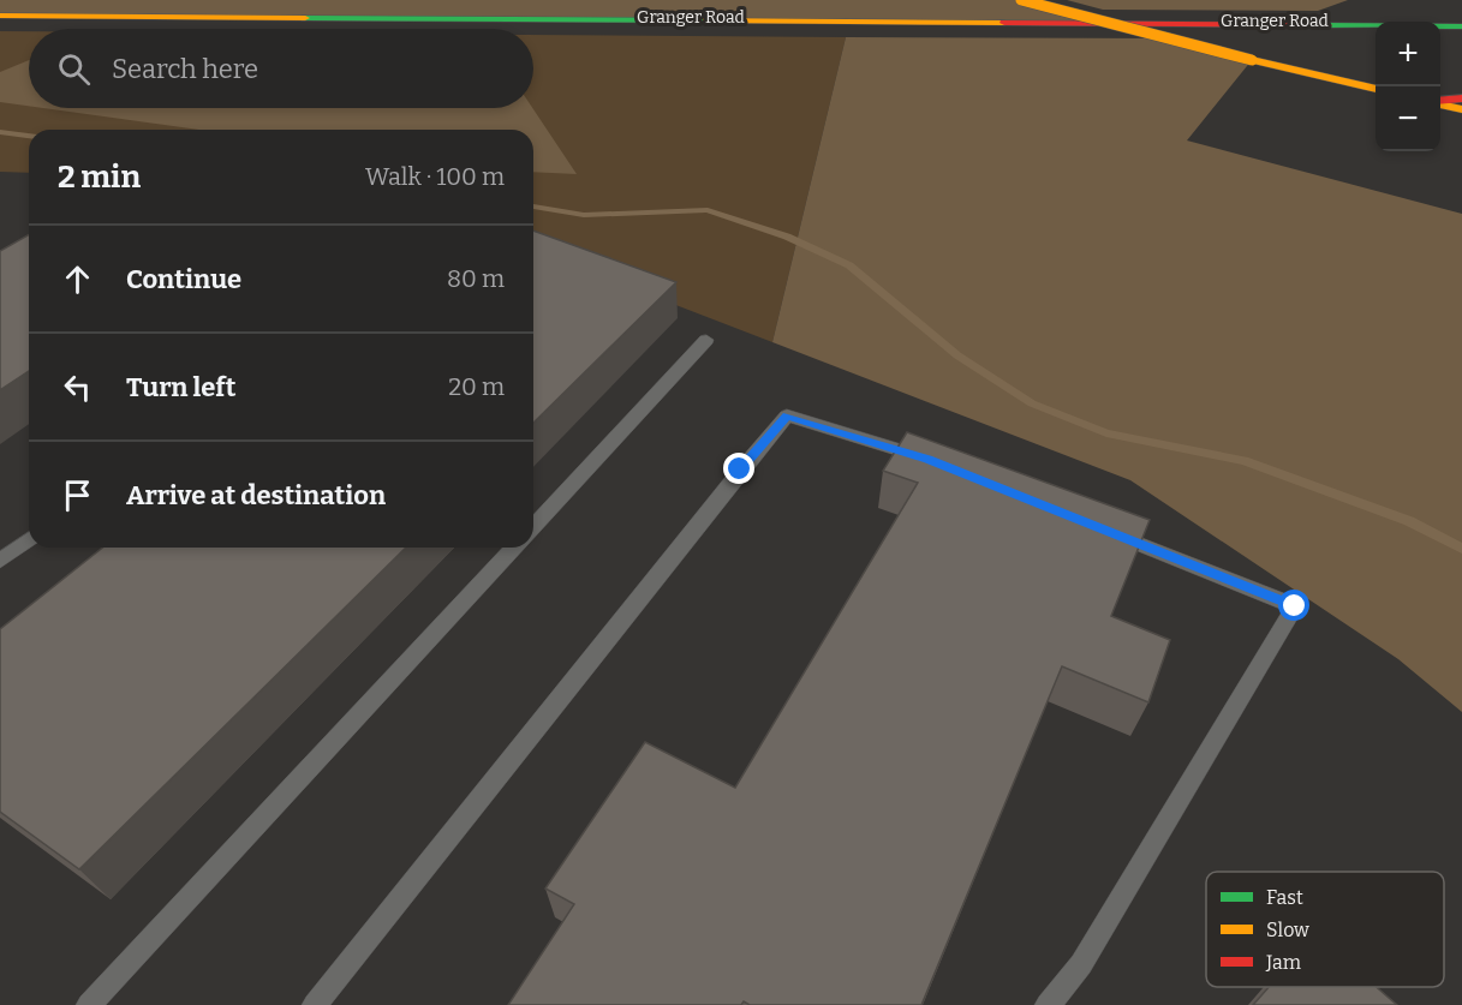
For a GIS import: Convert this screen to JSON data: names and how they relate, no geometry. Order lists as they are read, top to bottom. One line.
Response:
{"streets":{"main road":["Granger Road"]},"legend":["Fast","Slow","Jam"],"page":{"map_buttons":["+","−"],"search":"Search here","heading":["2 min","Walk · 100 m"],"list":[["Continue","80 m"],["Turn left","20 m"],"Arrive at destination"]}}
